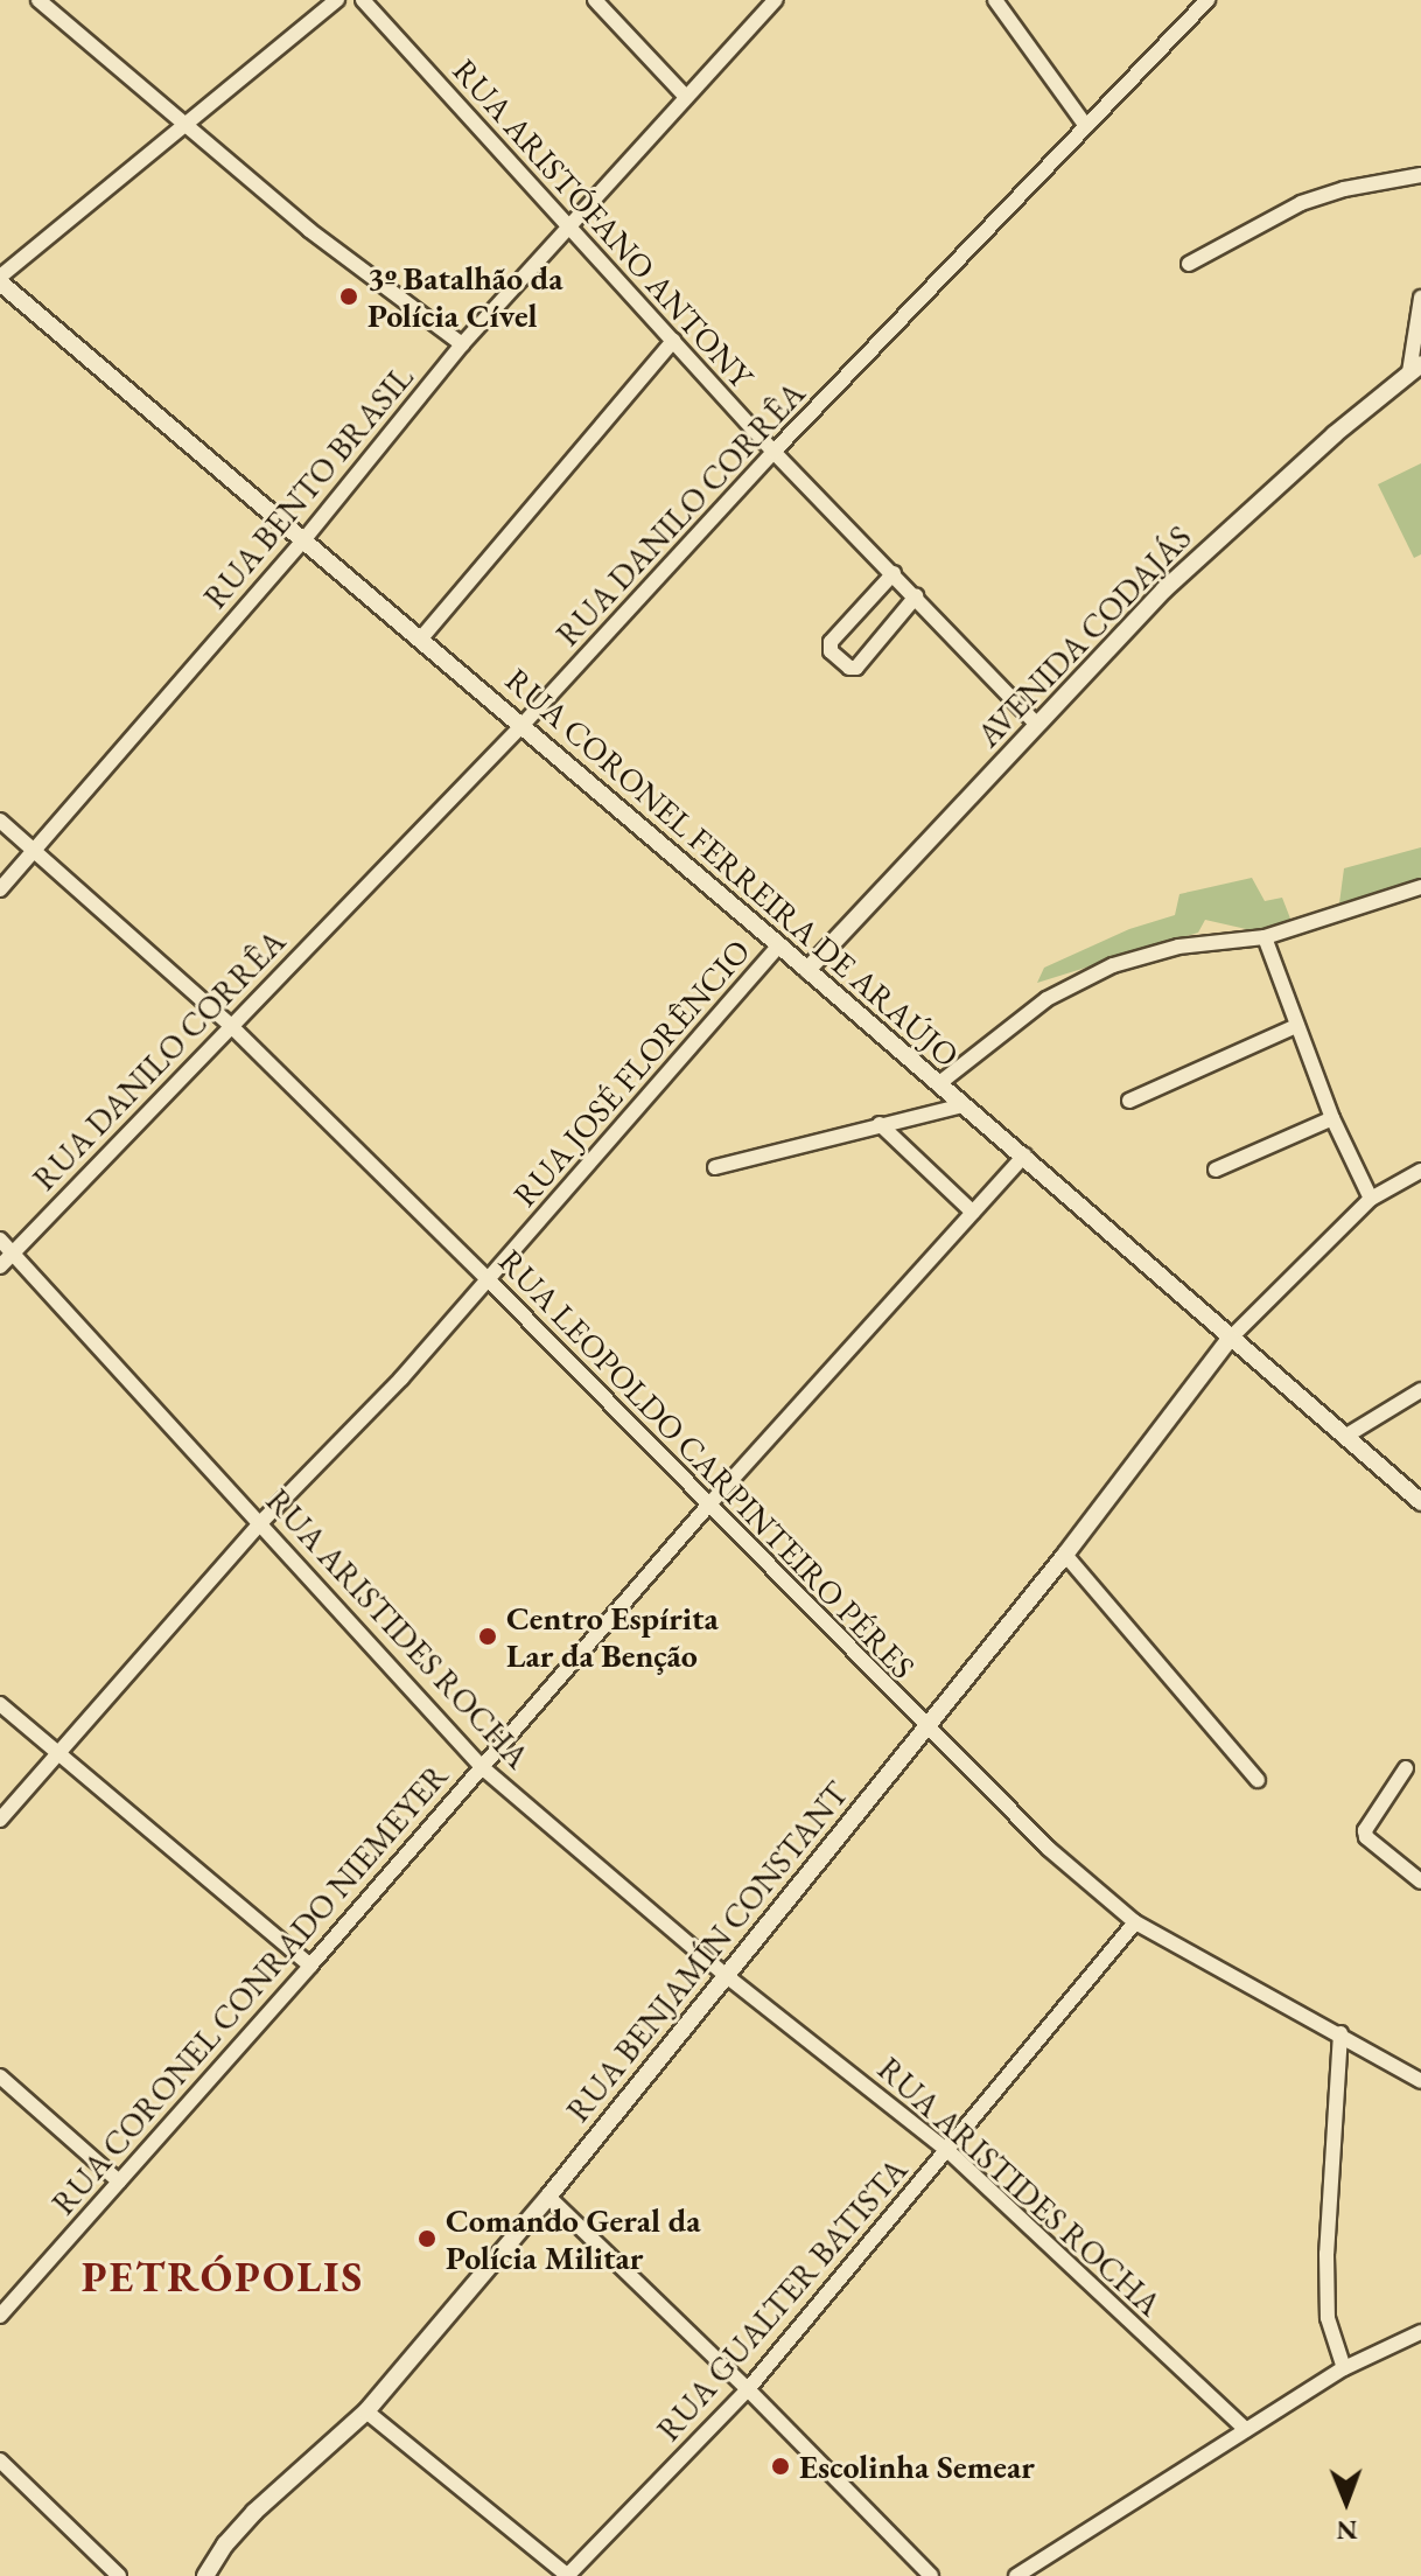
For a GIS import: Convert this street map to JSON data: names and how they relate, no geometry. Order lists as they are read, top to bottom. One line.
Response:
{"streets":{"street":["RUA ARISTÓFANO ANTONY","RUA BENTO BRASIL","RUA DANILO CORRÊA","AVENIDA CODAJÁS","RUA CORONEL FERREIRA DE ARAÚJO","RUA JOSÉ FLORÊNCIO","RUA LEOPOLDO CARPINTEIRO PÉRES","RUA ARISTIDES ROCHA","RUA BENJAMÍN CONSTANT","RUA CORONEL CONRADO NIEMEYER","RUA GUALTER BATISTA"]},"crossings":[["RUA ARISTÓFANO ANTONY","RUA BENTO BRASIL"],["RUA ARISTÓFANO ANTONY","RUA DANILO CORRÊA"],["RUA ARISTÓFANO ANTONY","AVENIDA CODAJÁS"],["RUA BENTO BRASIL","RUA CORONEL FERREIRA DE ARAÚJO"],["RUA BENTO BRASIL","RUA LEOPOLDO CARPINTEIRO PÉRES"],["RUA DANILO CORRÊA","RUA CORONEL FERREIRA DE ARAÚJO"],["RUA DANILO CORRÊA","RUA LEOPOLDO CARPINTEIRO PÉRES"],["RUA DANILO CORRÊA","RUA ARISTIDES ROCHA"],["AVENIDA CODAJÁS","RUA CORONEL FERREIRA DE ARAÚJO"],["RUA CORONEL FERREIRA DE ARAÚJO","RUA JOSÉ FLORÊNCIO"],["RUA CORONEL FERREIRA DE ARAÚJO","RUA BENJAMÍN CONSTANT"],["RUA CORONEL FERREIRA DE ARAÚJO","RUA CORONEL CONRADO NIEMEYER"],["RUA JOSÉ FLORÊNCIO","RUA LEOPOLDO CARPINTEIRO PÉRES"],["RUA JOSÉ FLORÊNCIO","RUA ARISTIDES ROCHA"],["RUA LEOPOLDO CARPINTEIRO PÉRES","RUA BENJAMÍN CONSTANT"],["RUA LEOPOLDO CARPINTEIRO PÉRES","RUA CORONEL CONRADO NIEMEYER"],["RUA LEOPOLDO CARPINTEIRO PÉRES","RUA GUALTER BATISTA"],["RUA ARISTIDES ROCHA","RUA BENJAMÍN CONSTANT"],["RUA ARISTIDES ROCHA","RUA CORONEL CONRADO NIEMEYER"],["RUA ARISTIDES ROCHA","RUA GUALTER BATISTA"]],"districts":["PETRÓPOLIS"],"places":["3º Batalhão da Polícia Cível","Centro Espírita Lar da Benção","Comando Geral da Polícia Militar","Escolinha Semear"],"north":"bottom"}
